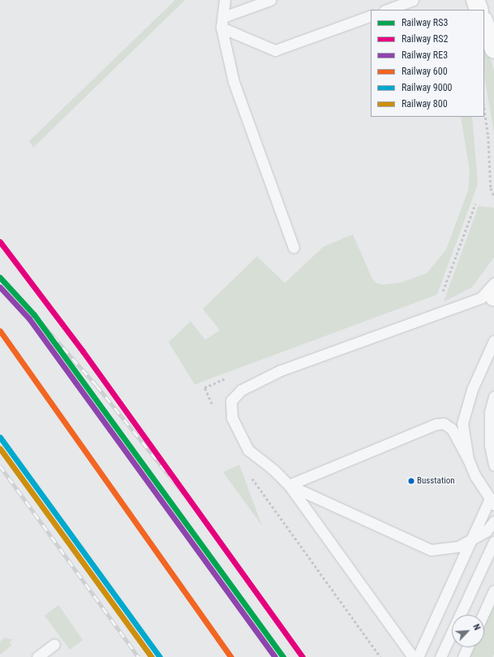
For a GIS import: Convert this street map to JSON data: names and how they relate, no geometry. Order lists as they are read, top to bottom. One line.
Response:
{"places":["Busstation"],"lines":["rail line RS2","rail line RS3","rail line RE3","rail line 600","rail line 9000","rail line 800"],"legend":["Railway RS3","Railway RS2","Railway RE3","Railway 600","Railway 9000","Railway 800"],"north":"top right"}
